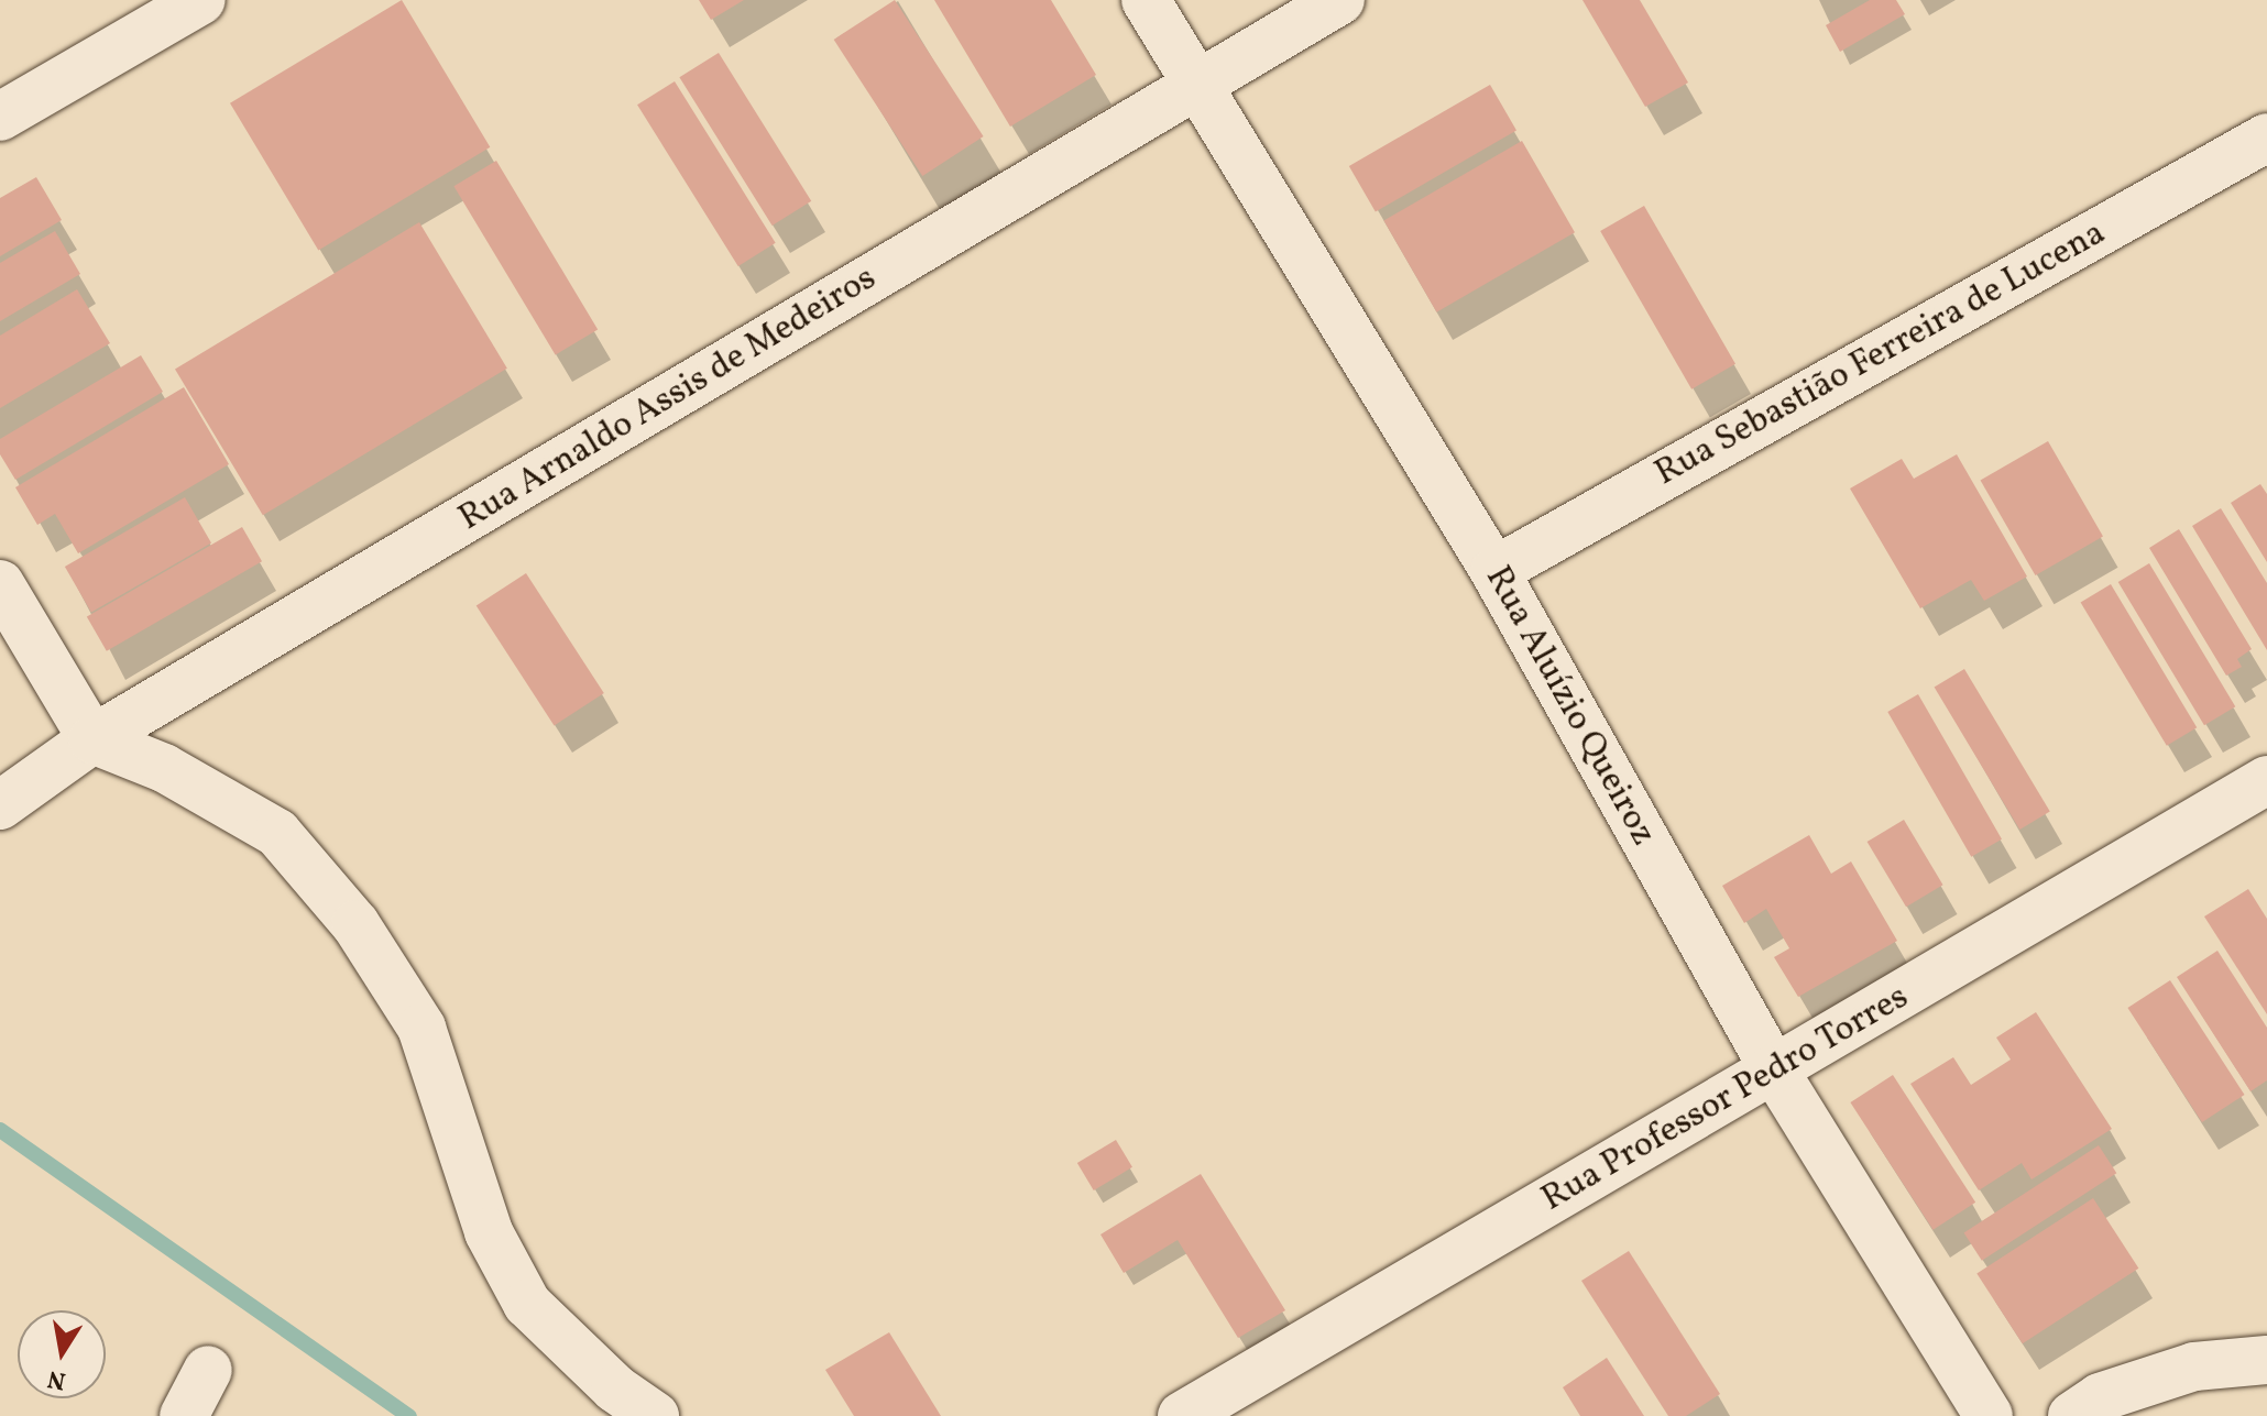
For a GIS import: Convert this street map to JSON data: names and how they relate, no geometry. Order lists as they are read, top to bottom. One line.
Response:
{"streets":{"street":["Rua Sebastião Ferreira de Lucena","Rua Arnaldo Assis de Medeiros","Rua Aluízio Queiroz","Rua Professor Pedro Torres"]},"crossings":[["Rua Sebastião Ferreira de Lucena","Rua Aluízio Queiroz"],["Rua Arnaldo Assis de Medeiros","Rua Aluízio Queiroz"],["Rua Aluízio Queiroz","Rua Professor Pedro Torres"]],"north":"bottom"}
